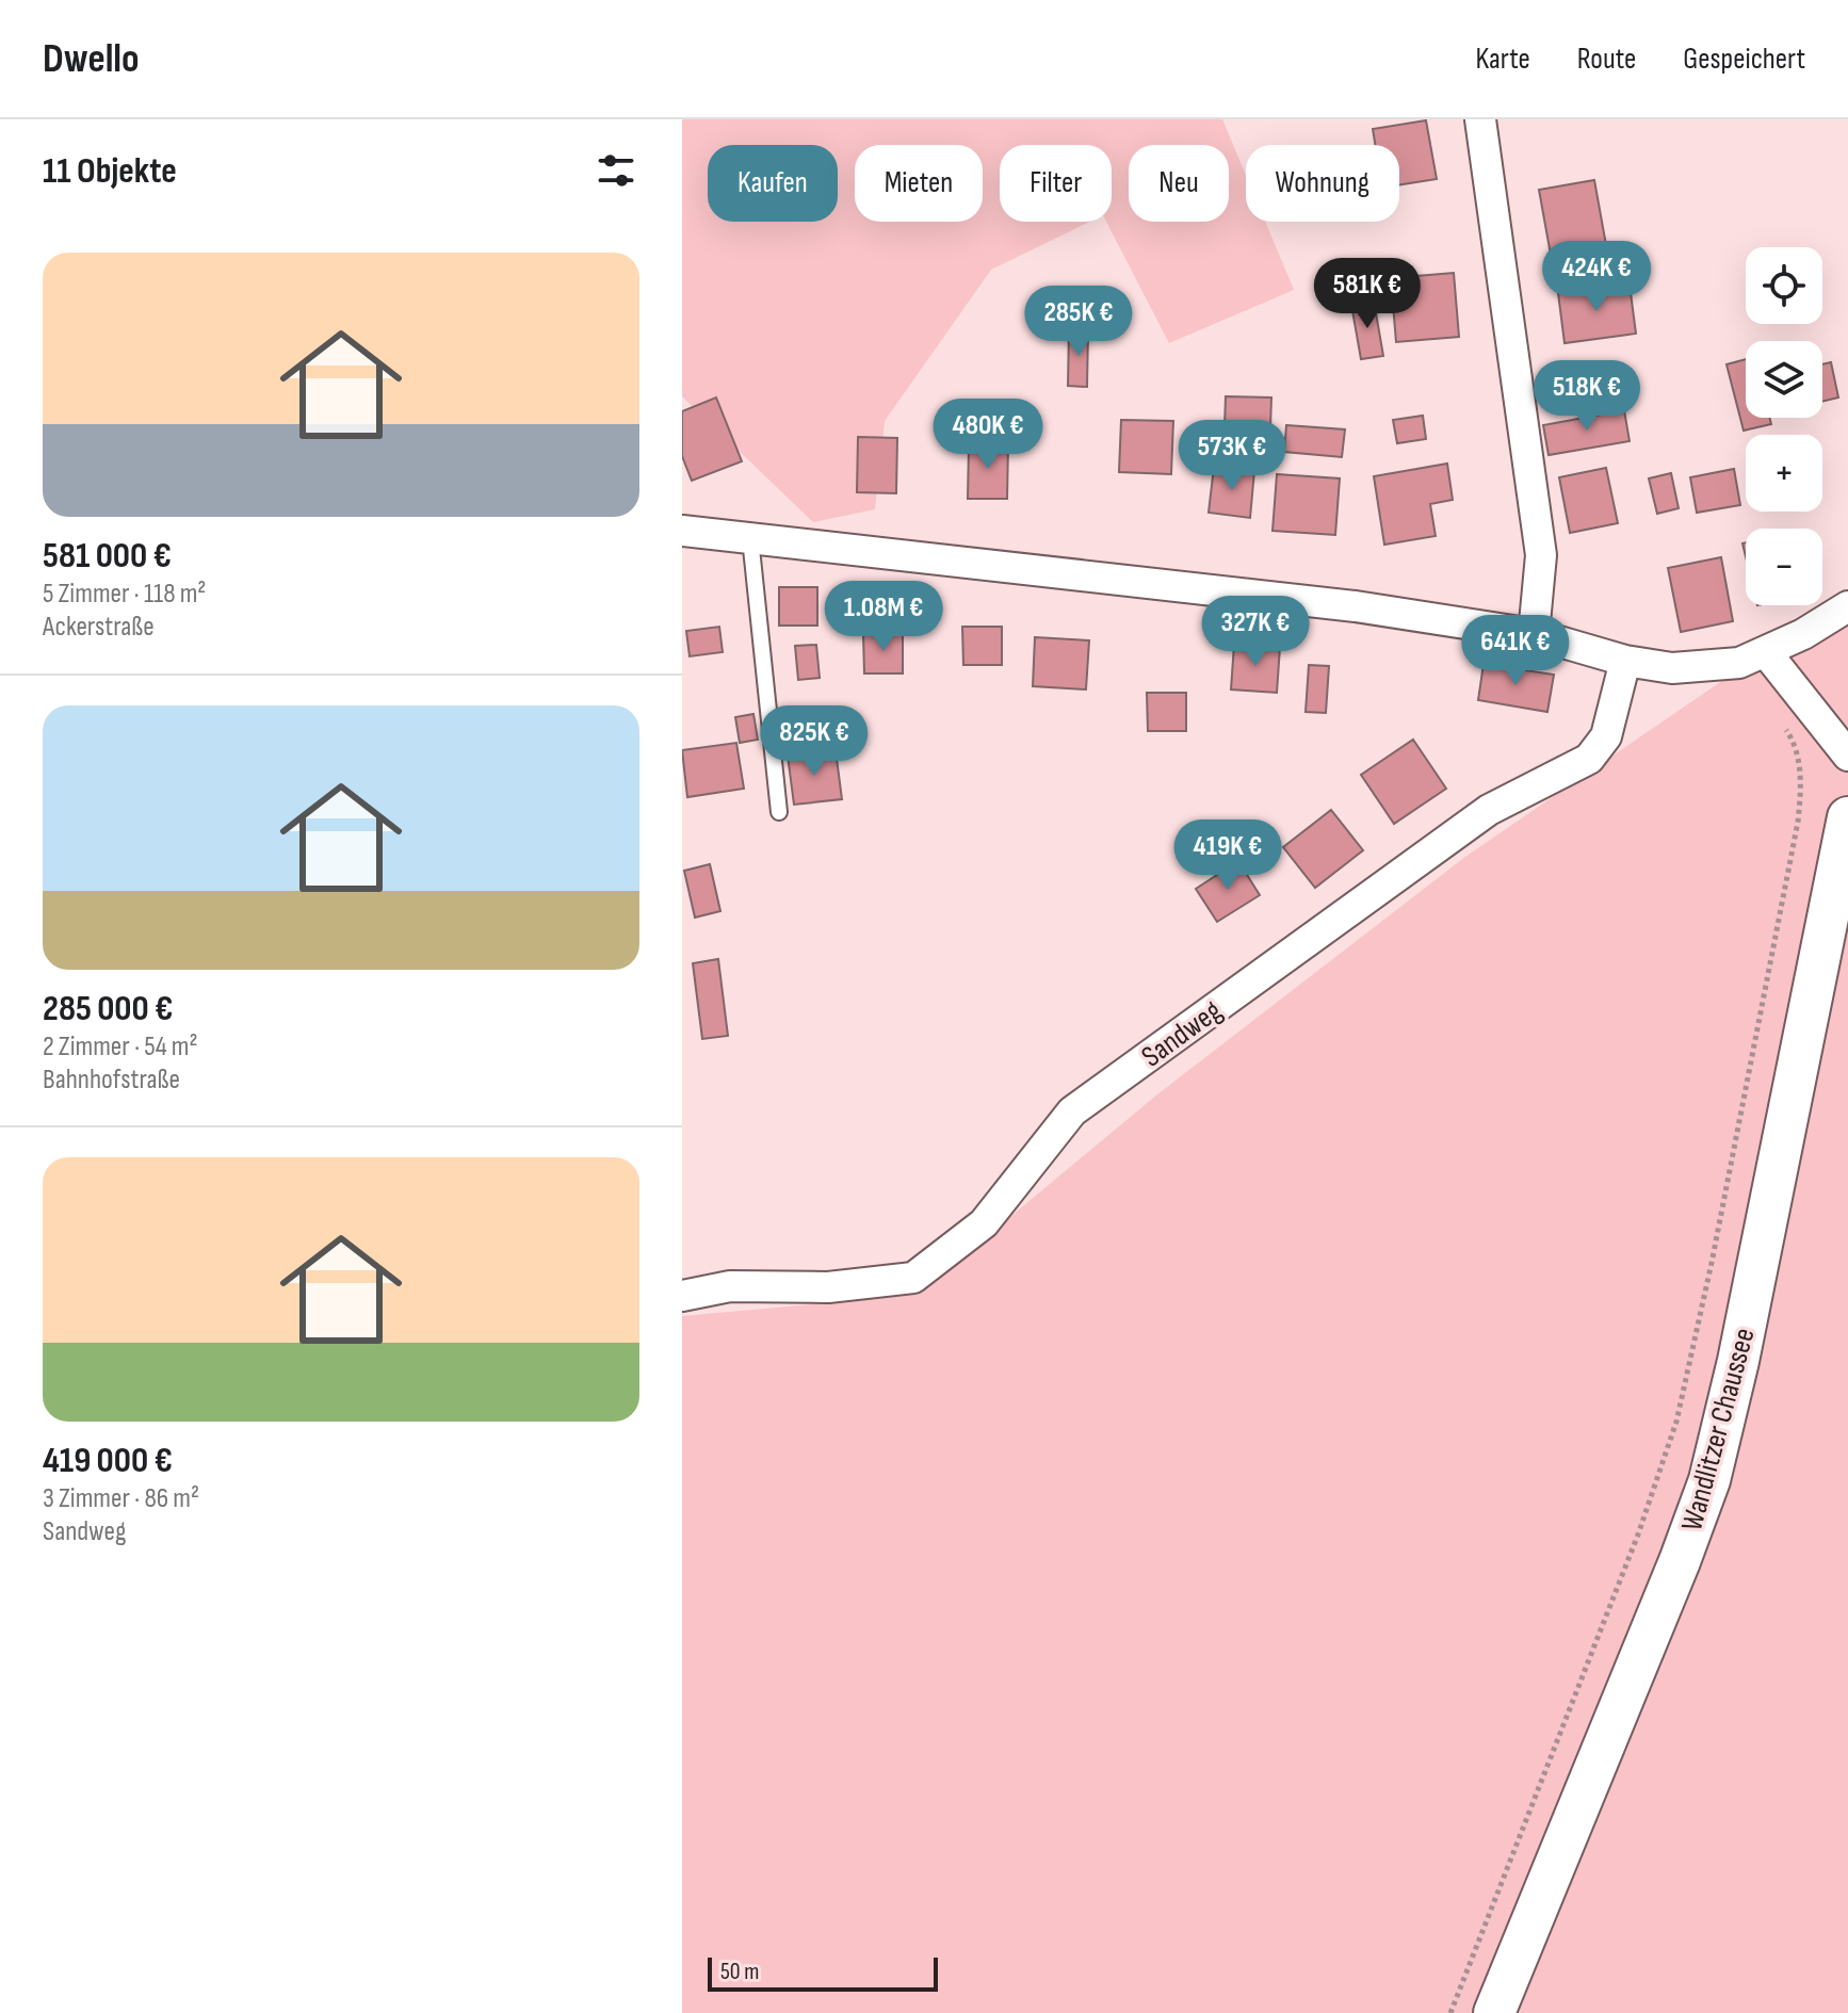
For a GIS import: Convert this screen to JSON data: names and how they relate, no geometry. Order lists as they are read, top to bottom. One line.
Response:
{"streets":{"street":["Sandweg","Wandlitzer Chaussee"]},"scale_bar":"50 m","page":{"header":"Dwello","nav":["Karte","Route","Gespeichert"],"heading":"11 Objekte","chip":["Kaufen","Mieten","Filter","Neu","Wohnung"],"list":[{"name":"581 000 €","note":"5 Zimmer · 118 m² · Ackerstraße"},{"name":"285 000 €","note":"2 Zimmer · 54 m² · Bahnhofstraße"},{"name":"419 000 €","note":"3 Zimmer · 86 m² · Sandweg"}],"price":["424K €","581K €","285K €","518K €","480K €","573K €","1.08M €","327K €","641K €","825K €","419K €"],"map_buttons":["+","−"],"scale":"50 m"}}
